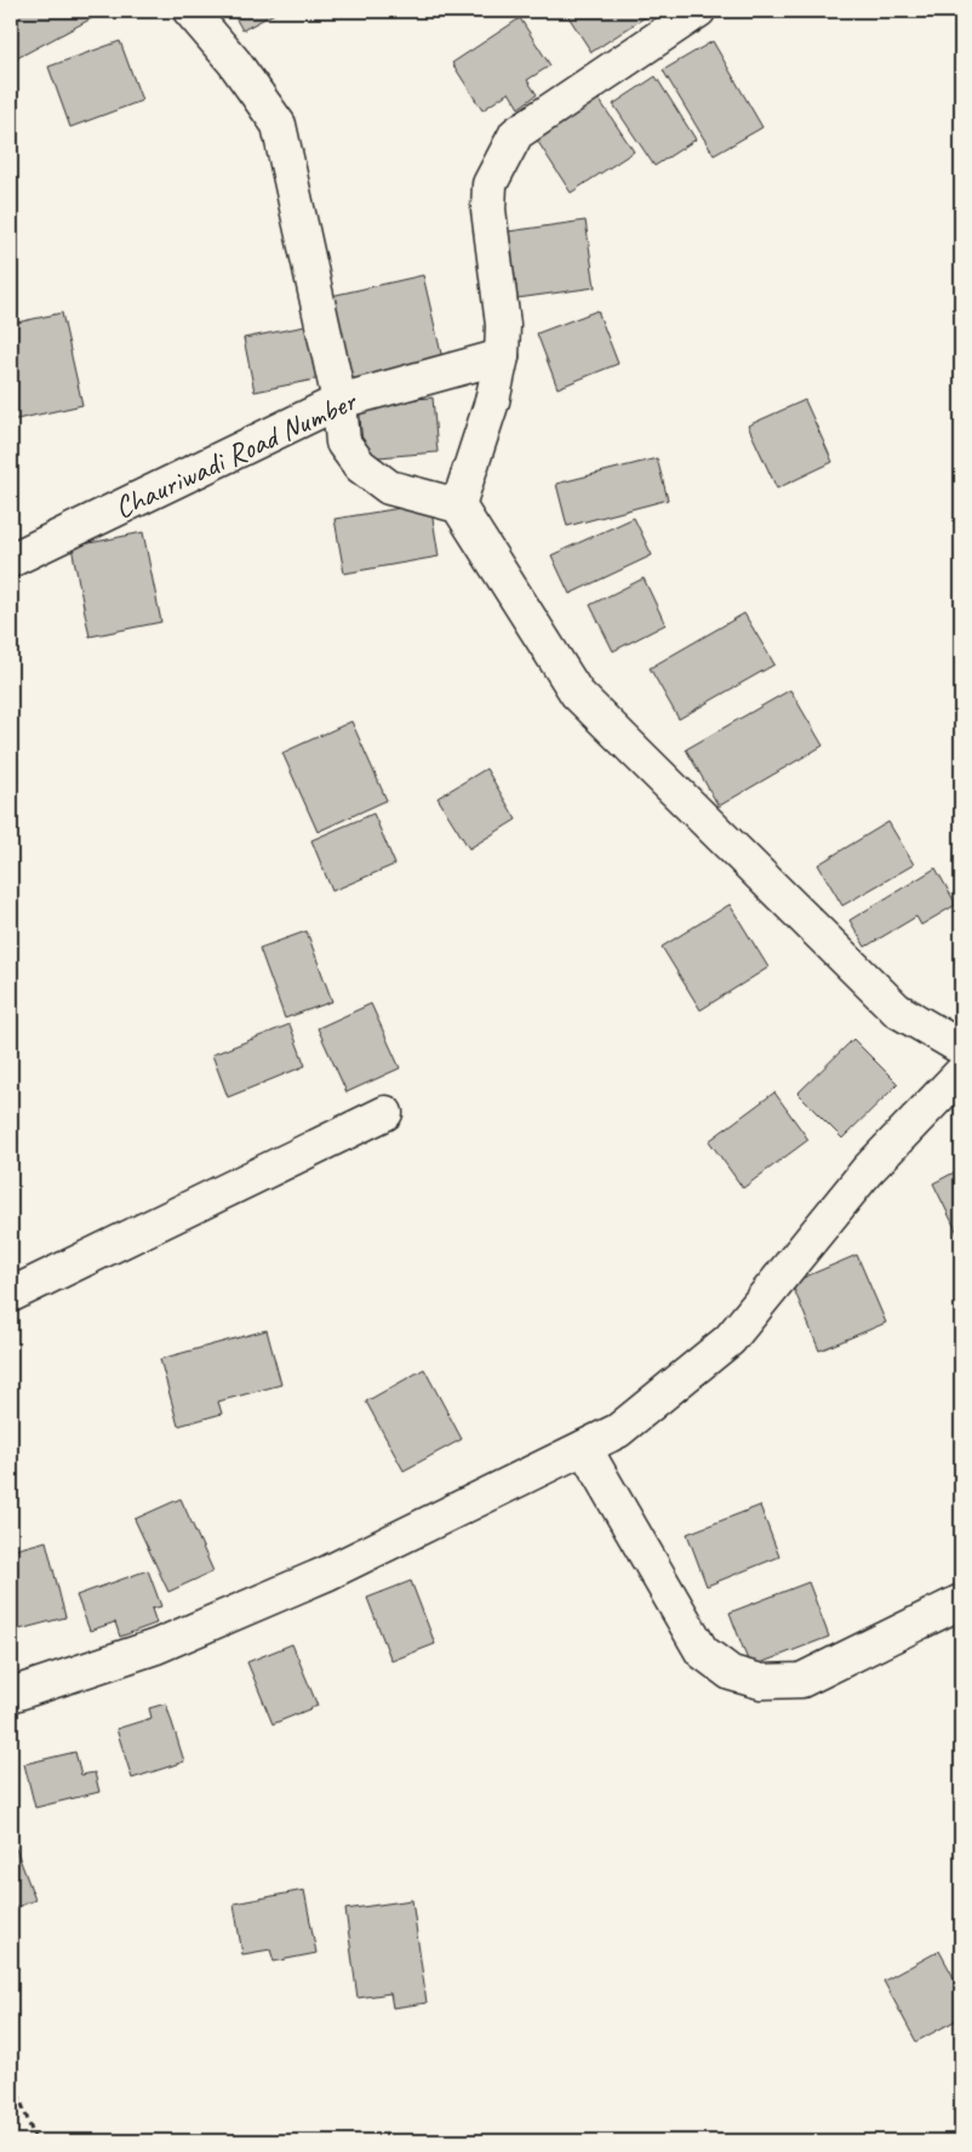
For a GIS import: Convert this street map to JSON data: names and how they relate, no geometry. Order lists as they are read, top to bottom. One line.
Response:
{"streets":{"street":["Chauriwadi Road Number"]}}
